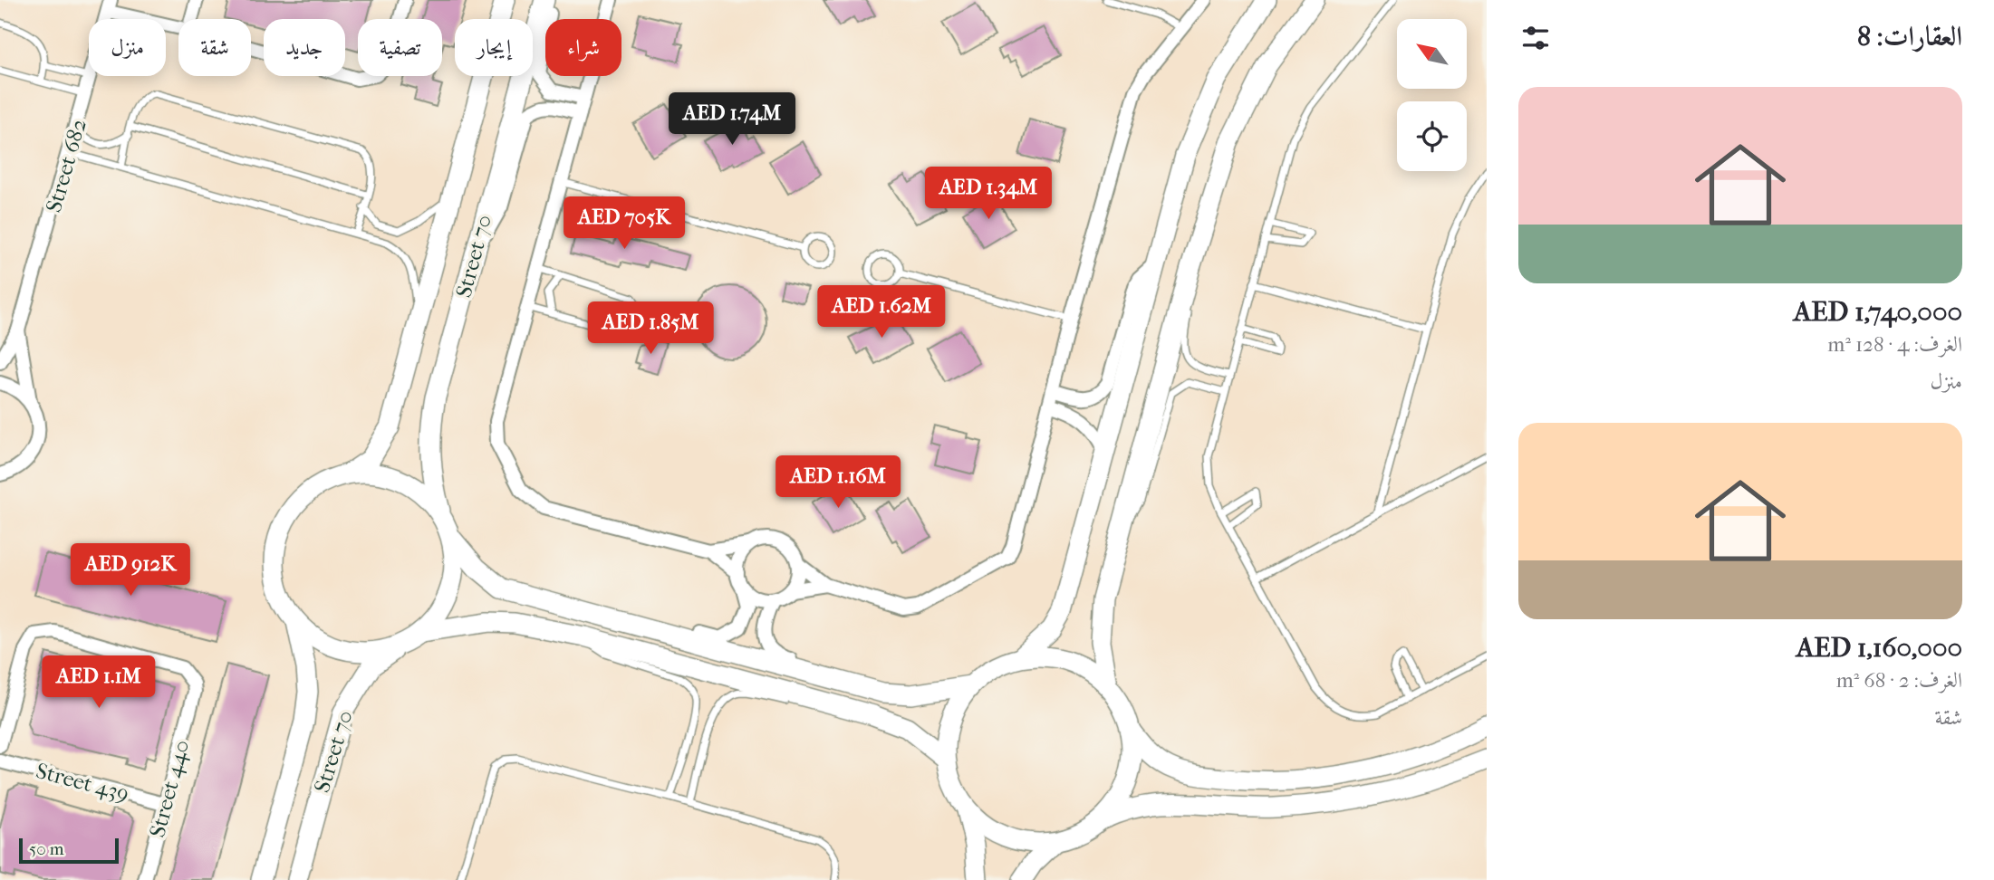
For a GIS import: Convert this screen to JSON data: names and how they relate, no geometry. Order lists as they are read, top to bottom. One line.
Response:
{"streets":{"main road":["Street 70"],"street":["Street 682","Street 439","Street 440"]},"crossings":[["Street 439","Street 440"]],"scale_bar":"50 m","north":"top left","page":{"heading":"العقارات: 8","chip":["شراء","إيجار","تصفية","جديد","شقة","منزل"],"list":[{"name":"AED 1,740,000","note":"الغرف: 4 · 128 m² · منزل"},{"name":"AED 1,160,000","note":"الغرف: 2 · 68 m² · شقة"}],"price":["AED 1.74M","AED 1.34M","AED 705K","AED 1.62M","AED 1.85M","AED 1.16M","AED 912K","AED 1.1M"],"scale":"50 m"}}
